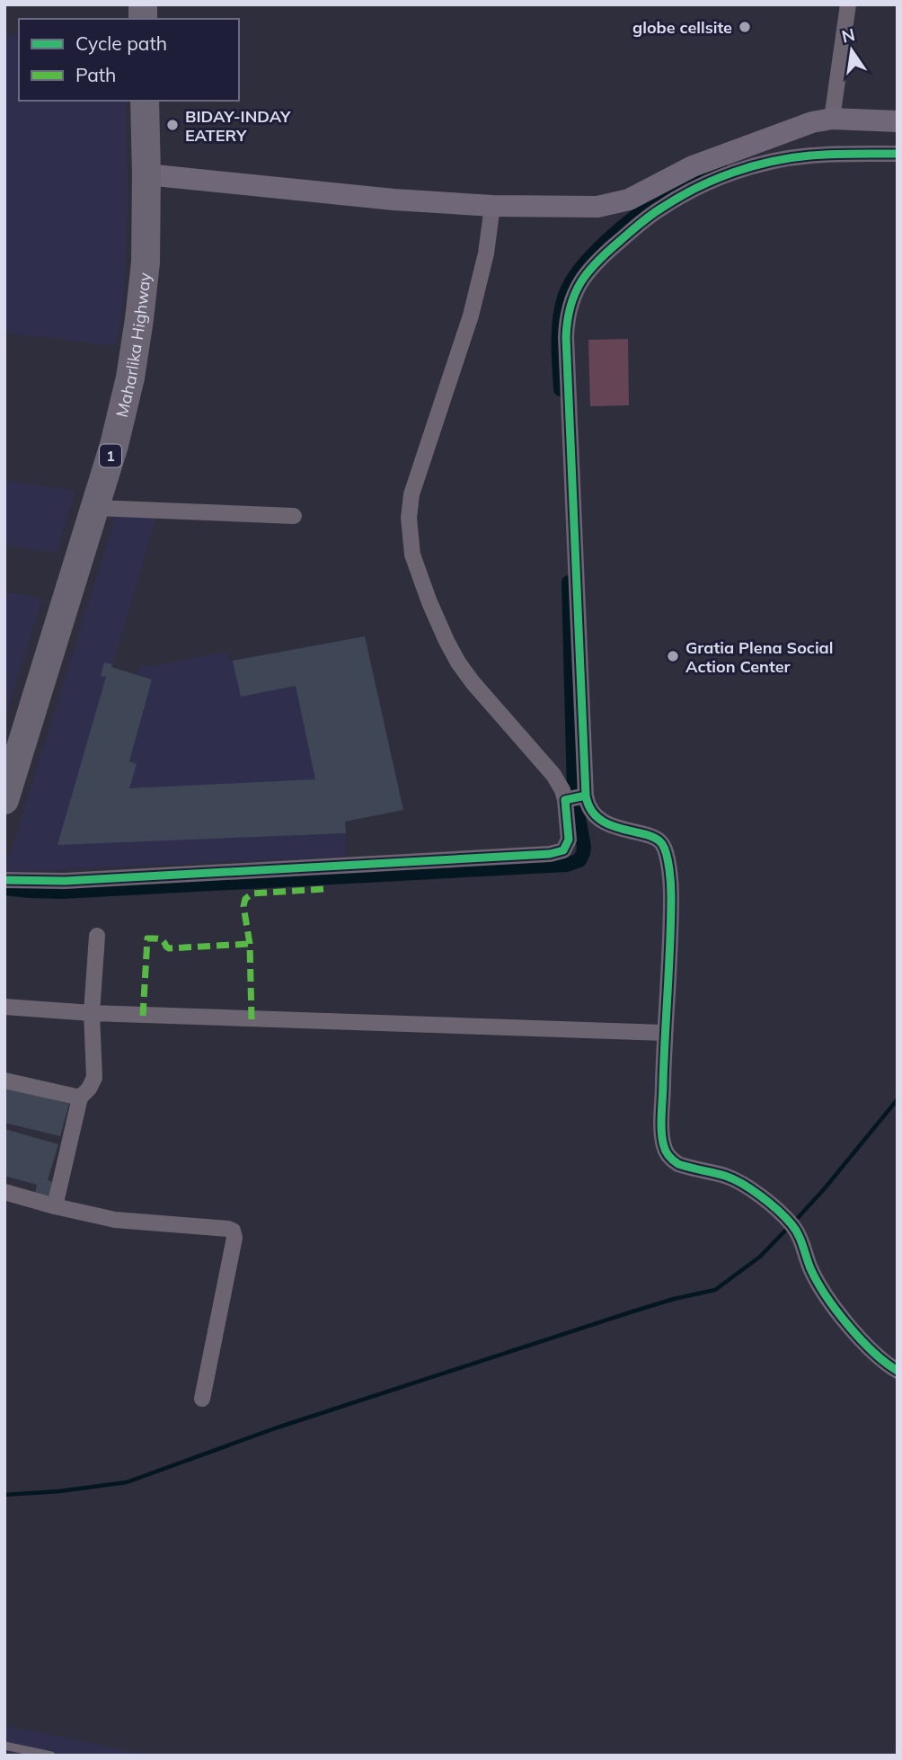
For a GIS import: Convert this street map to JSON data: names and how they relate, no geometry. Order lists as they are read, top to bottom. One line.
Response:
{"streets":{"highway":["Maharlika Highway","1"]},"places":["globe cellsite","BIDAY-INDAY EATERY","Gratia Plena Social Action Center"],"legend":["Cycle path","Path"],"north":"top"}
